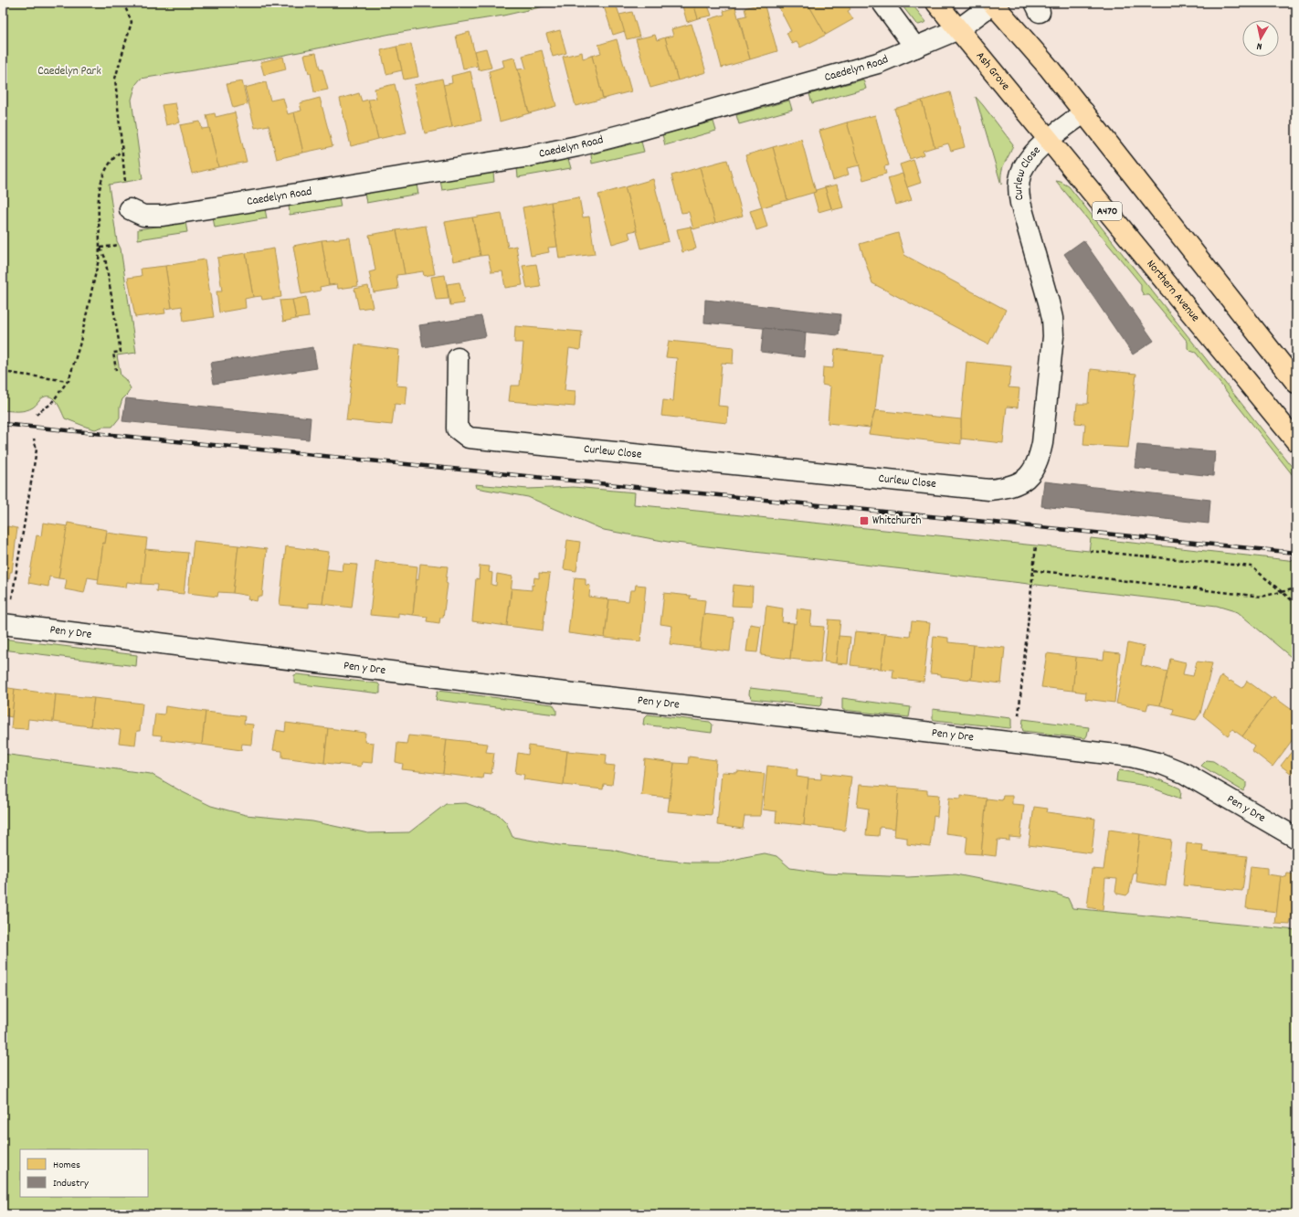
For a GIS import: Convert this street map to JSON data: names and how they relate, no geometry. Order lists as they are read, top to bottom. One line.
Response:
{"streets":{"highway":["Ash Grove","A470","Northern Avenue"],"street":["Caedelyn Road","Curlew Close","Pen y Dre"]},"crossings":[["Caedelyn Road","Ash Grove"],["Ash Grove","Curlew Close"],["Ash Grove","Northern Avenue"],["Curlew Close","Northern Avenue"]],"parks":["Caedelyn Park"],"places":{"transit":["Whitchurch"]},"legend":["Homes","Industry"],"north":"bottom"}
